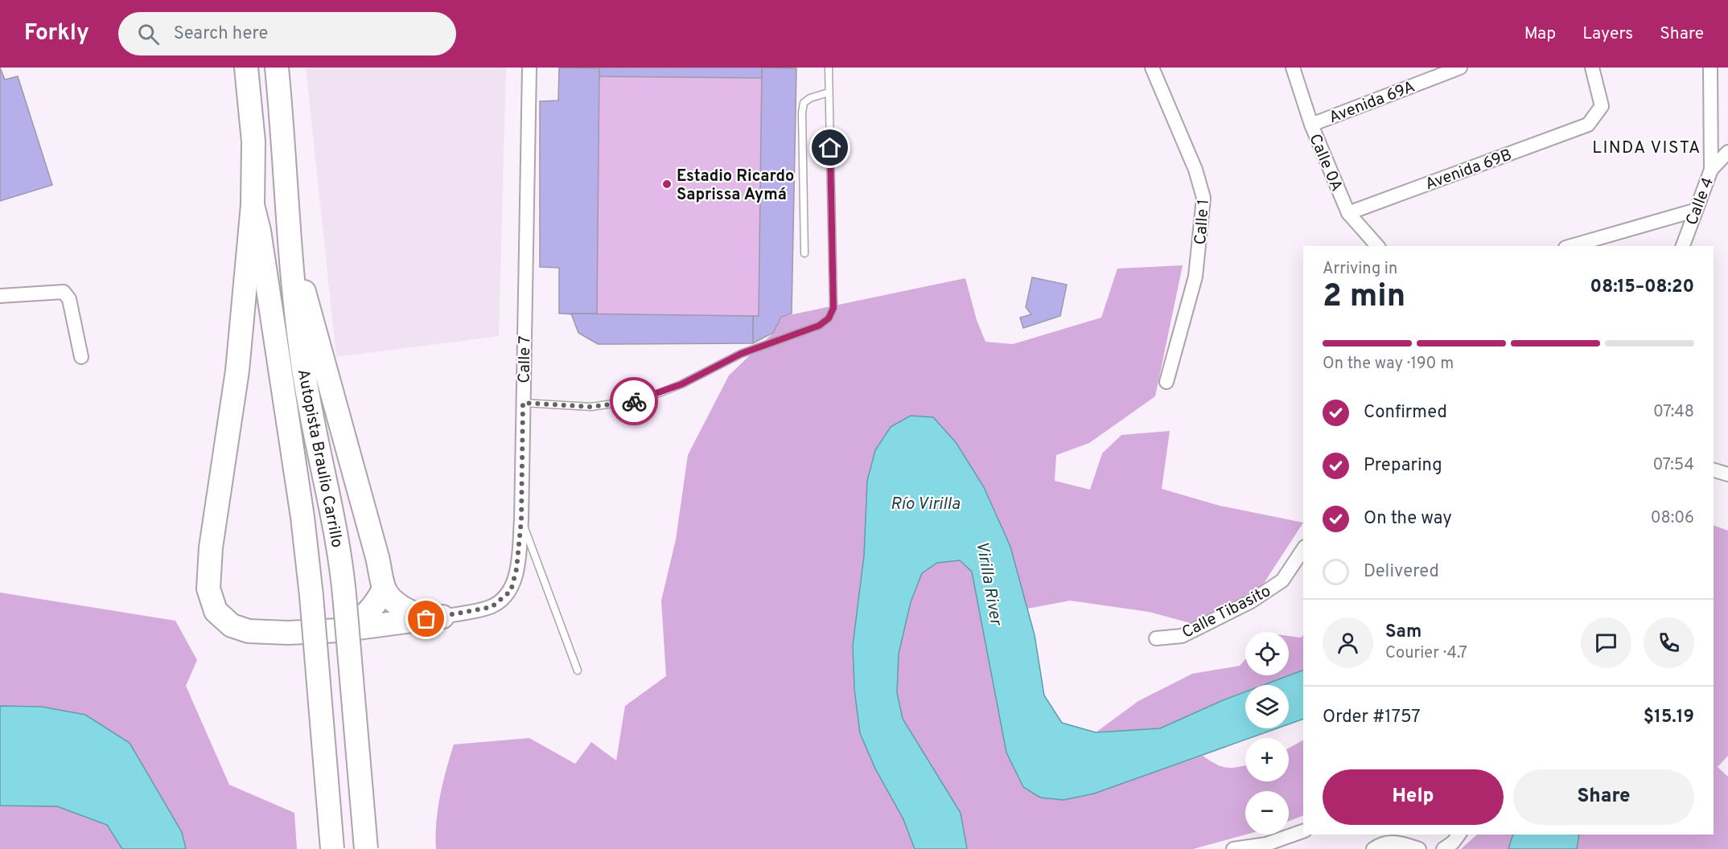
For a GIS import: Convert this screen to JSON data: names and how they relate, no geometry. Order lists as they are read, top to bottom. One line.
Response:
{"streets":{"highway":["Autopista Braulio Carrillo"],"street":["Avenida 69A","Calle 0A","Avenida 69B","Calle 4","Calle 1","Calle 7","Calle Tibasito"]},"crossings":[["Avenida 69A","Calle 0A"],["Calle 0A","Avenida 69B"]],"districts":["LINDA VISTA"],"water":["Río Virilla","Virilla River"],"places":["Estadio Ricardo Saprissa Aymá"],"page":{"header":"Forkly","search":"Search here","nav":["Map","Layers","Share"],"heading":["2 min","Arriving in","08:15–08:20"],"panel":["Sam","Courier · 4.7","Order #1757","$15.19"],"bar":"On the way · 190 m","list":[["Confirmed","07:48"],["Preparing","07:54"],["On the way","08:06"],"Delivered"],"map_buttons":["+","−"],"buttons":["Help","Share"]}}
